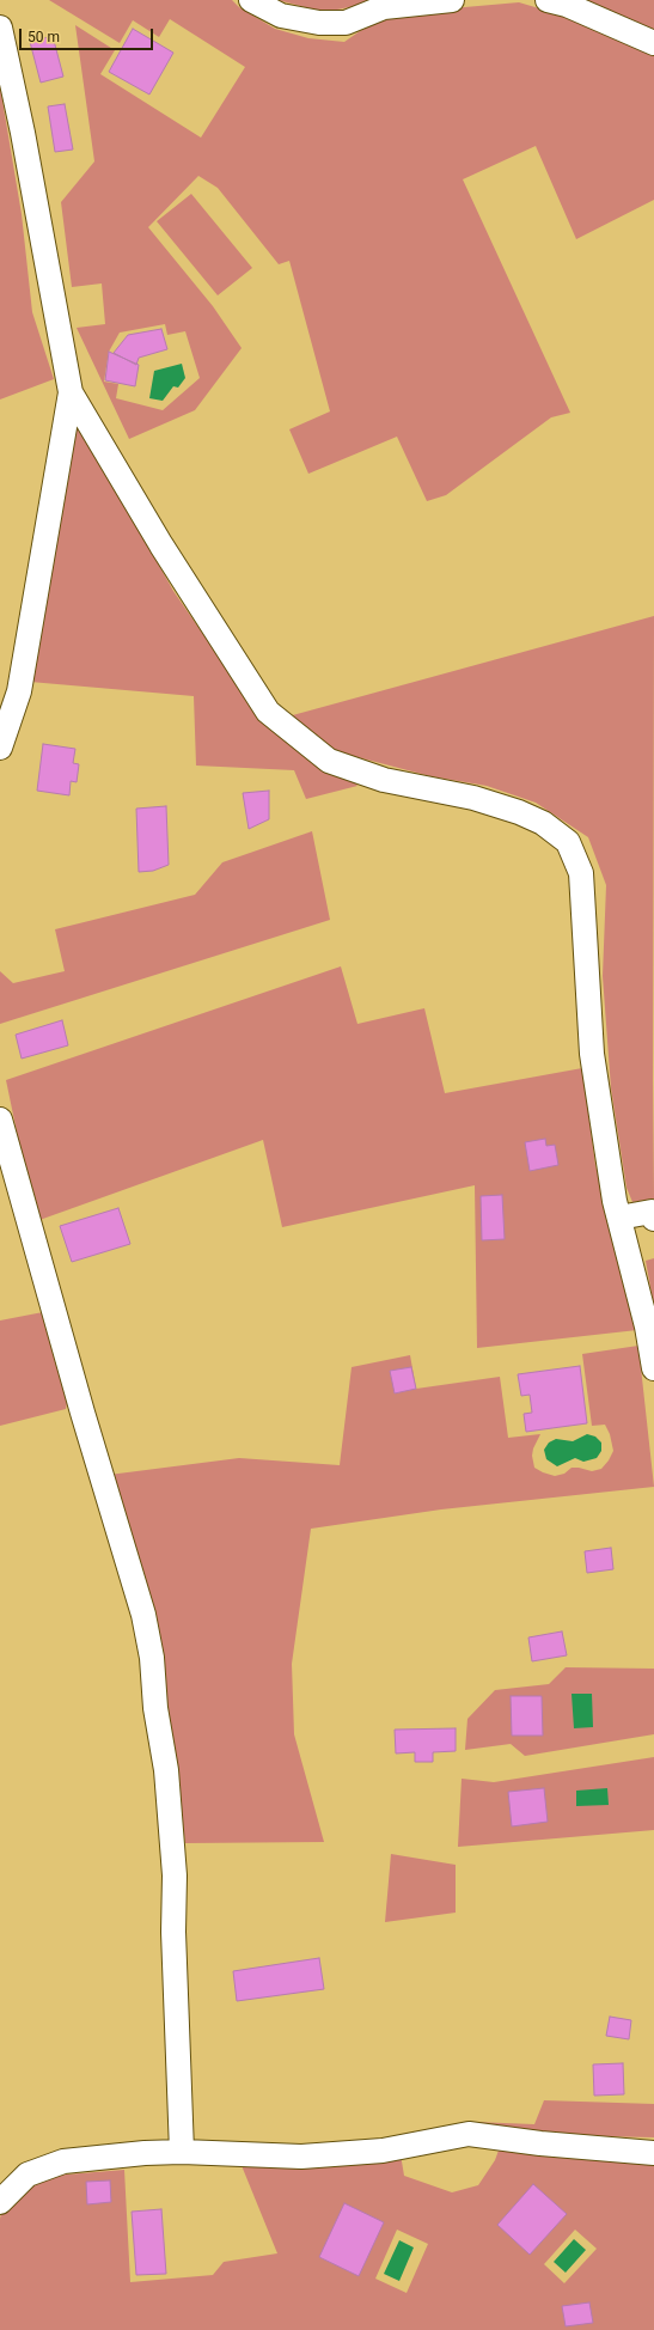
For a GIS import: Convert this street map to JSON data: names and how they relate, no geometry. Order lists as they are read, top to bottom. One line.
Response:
{"scale_bar":"50 m"}
